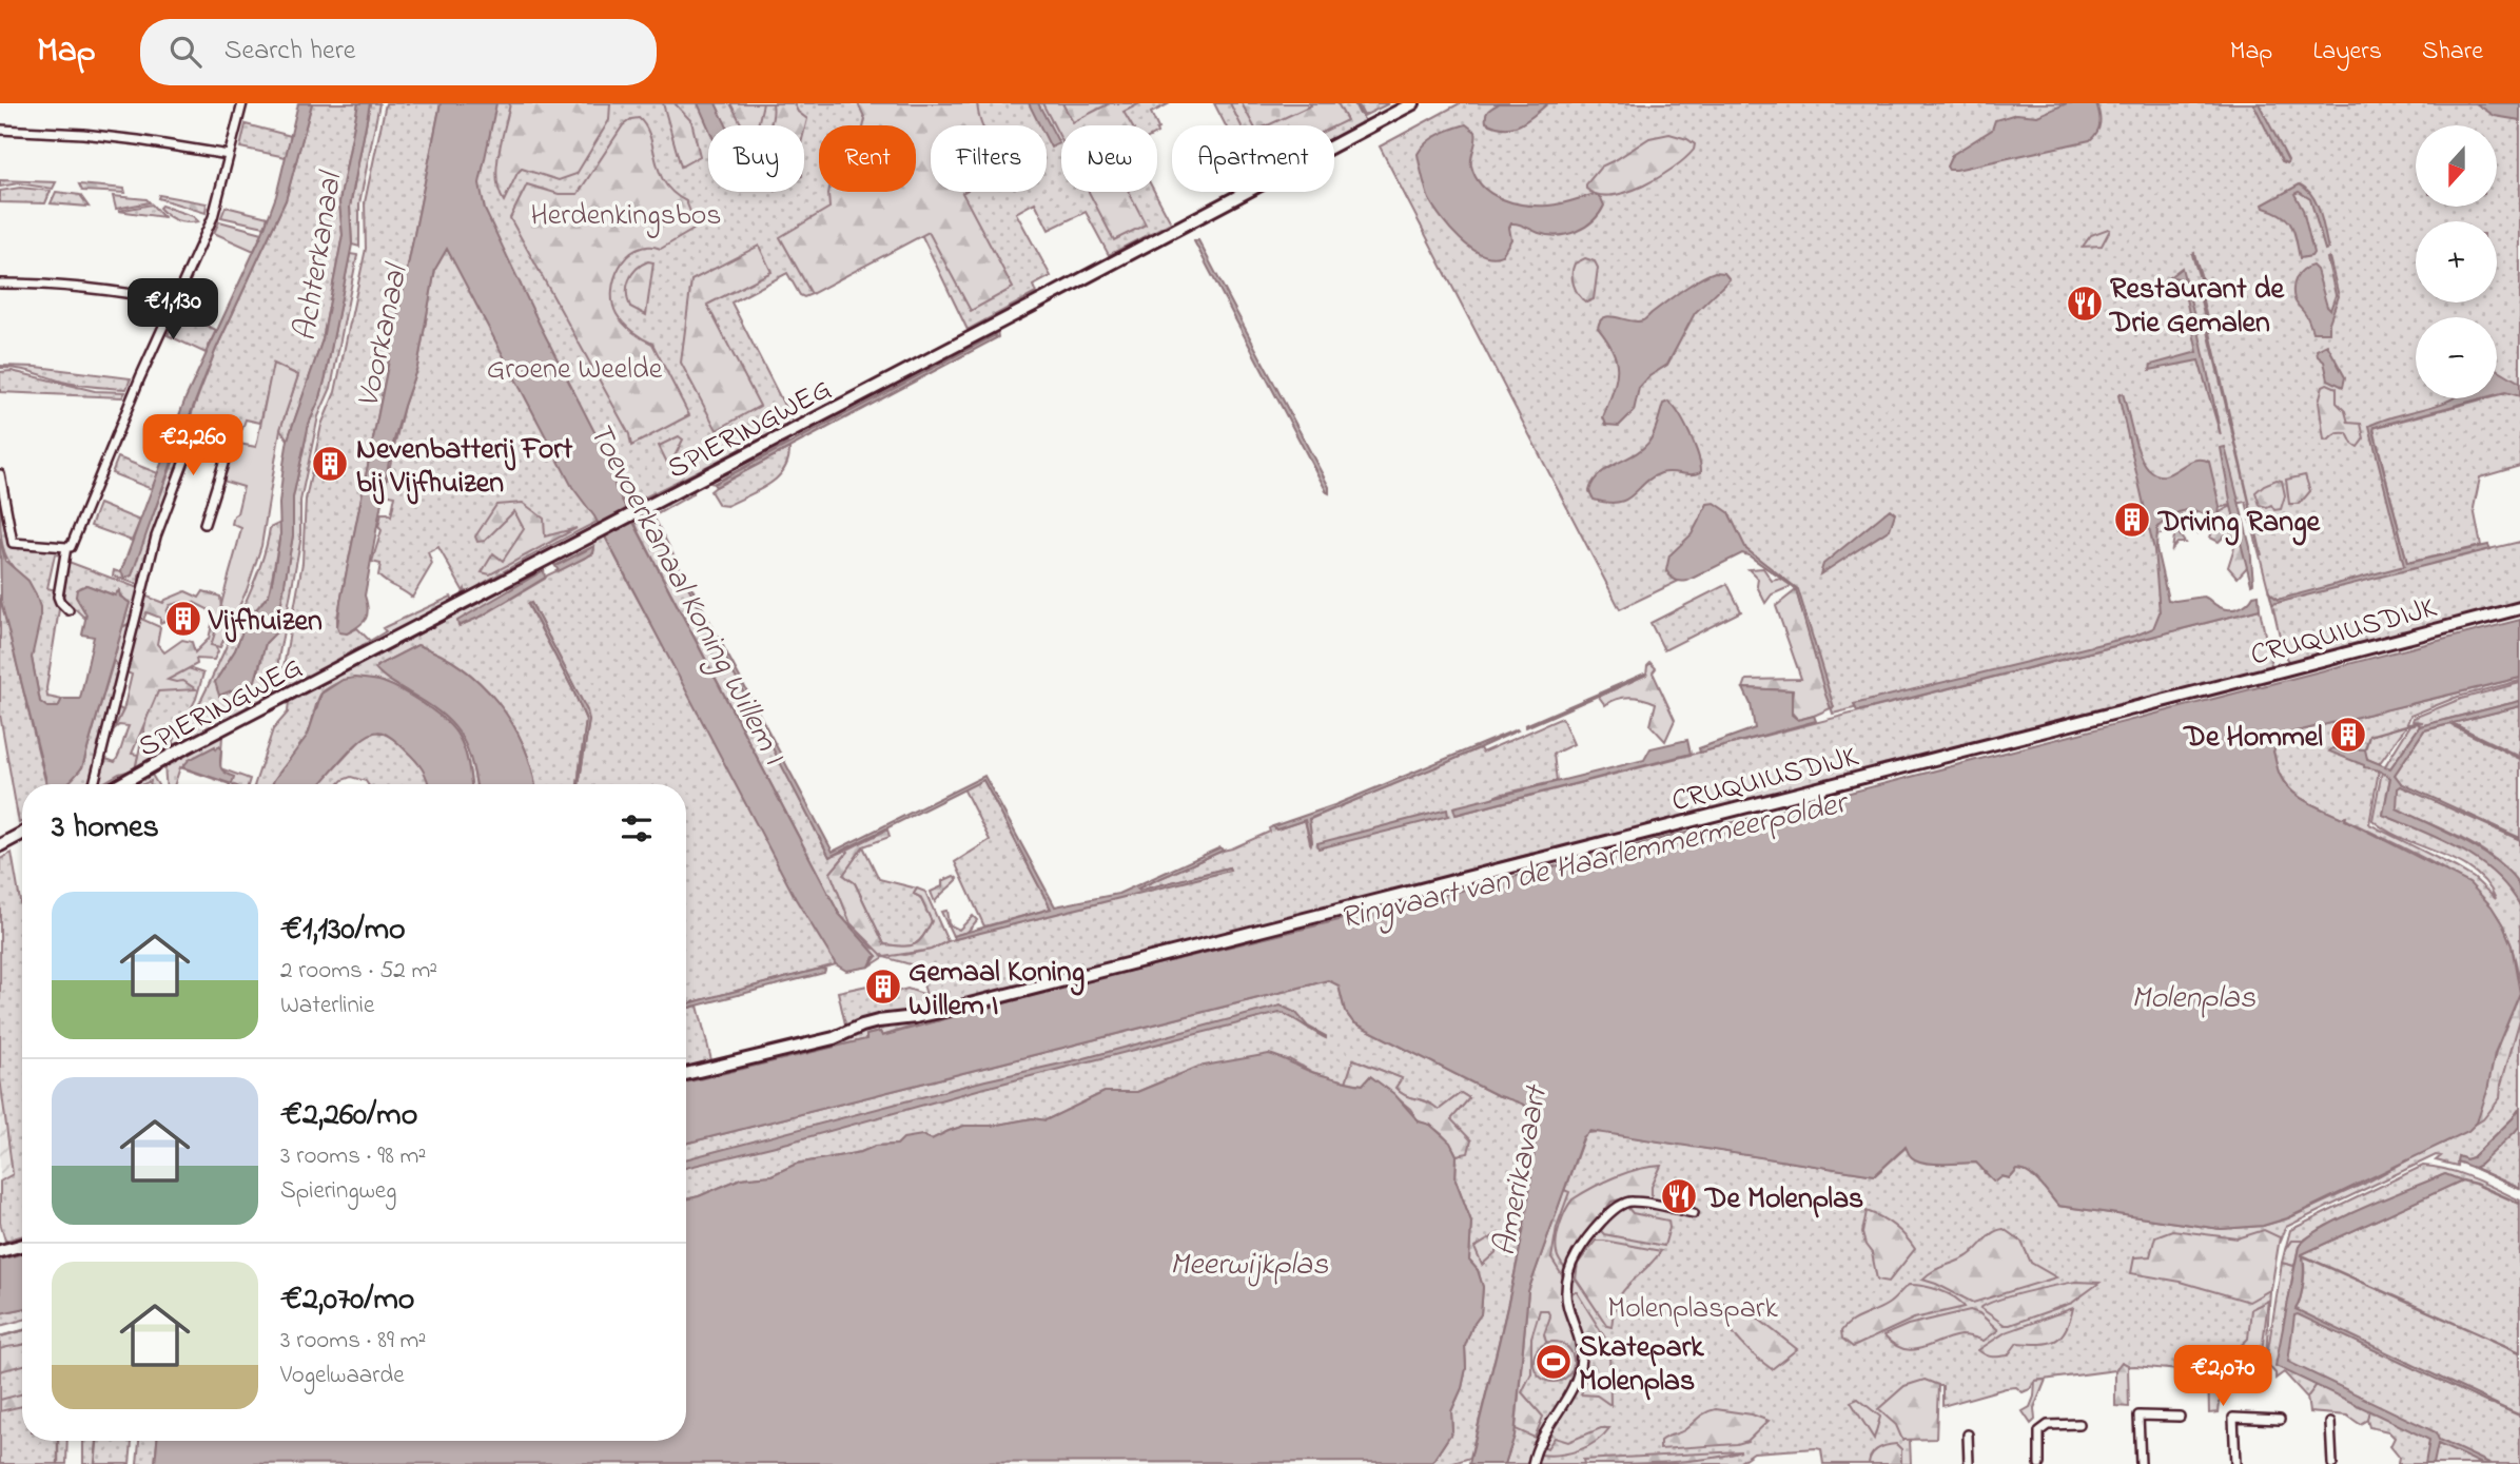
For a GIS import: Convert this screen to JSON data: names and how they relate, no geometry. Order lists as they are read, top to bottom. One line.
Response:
{"streets":{"street":["SPIERINGWEG","CRUQUIUSDIJK"]},"water":["Achterkanaal","Voorkanaal","Toevoerkanaal Koning Willem I","Ringvaart van de Haarlemmermeerpolder","Molenplas","Amerikavaart","Meerwijkplas"],"parks":["Herdenkingsbos","Groene Weelde","Molenplaspark"],"places":{"restaurant":["Restaurant de Drie Gemalen","De Molenplas"],"building":["Nevenbatterij Fort bij Vijfhuizen","Driving Range","Vijfhuizen","De Hommel","Gemaal Koning Willem I"],"sports":["Skatepark Molenplas"]},"north":"bottom","page":{"header":"Map","search":"Search here","nav":["Map","Layers","Share"],"map_buttons":["+","−"],"chip":["Buy","Rent","Filters","New","Apartment"],"price":["€1,130","€2,260","€2,070"],"heading":"3 homes","list":[{"name":"€1,130/mo","note":"2 rooms · 52 m² · Waterlinie"},{"name":"€2,260/mo","note":"3 rooms · 98 m² · Spieringweg"},{"name":"€2,070/mo","note":"3 rooms · 89 m² · Vogelwaarde"}]}}
